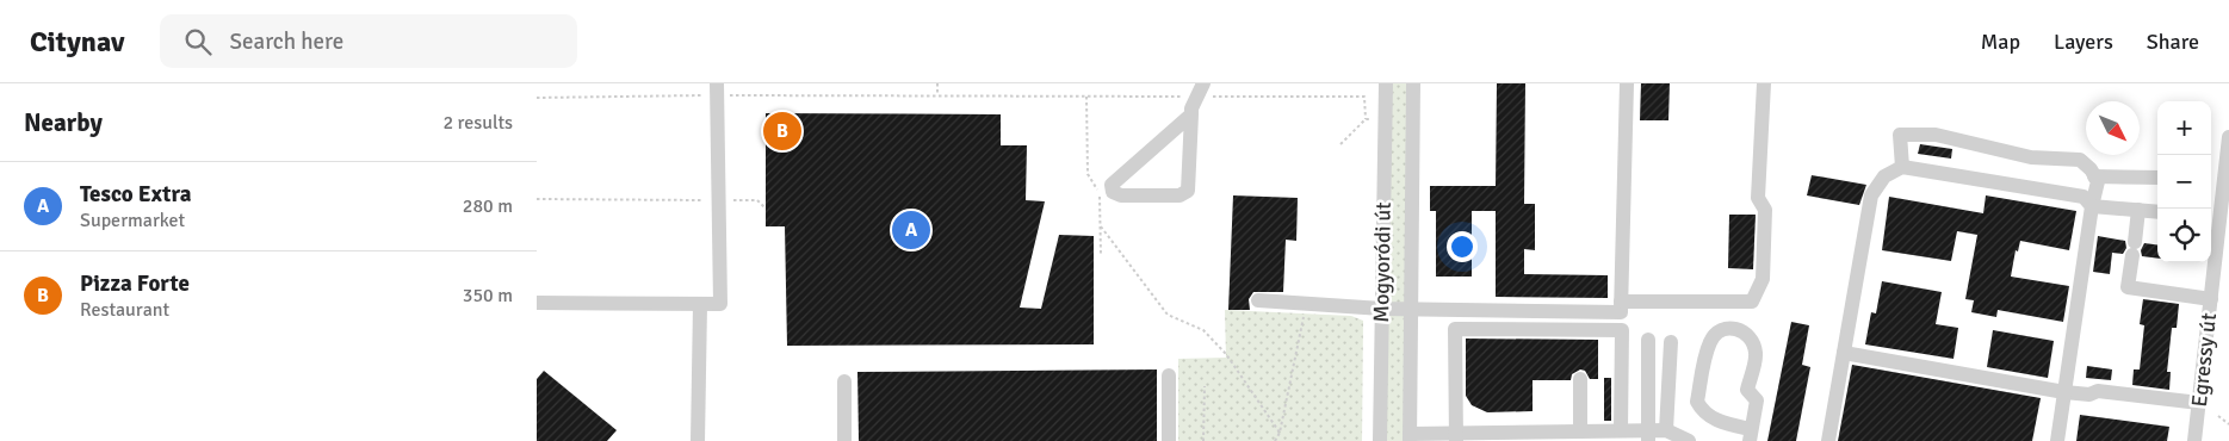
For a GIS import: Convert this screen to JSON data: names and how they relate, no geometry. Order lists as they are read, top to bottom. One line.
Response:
{"streets":{"street":["Mogyoródi út","Egressy út"]},"north":"bottom right","page":{"header":"Citynav","search":"Search here","nav":["Map","Layers","Share"],"heading":["Nearby","2 results"],"map_buttons":["+","−"],"pins":["B","A"],"list":[{"mark":"A","name":"Tesco Extra","note":"Supermarket","value":"280 m"},{"mark":"B","name":"Pizza Forte","note":"Restaurant","value":"350 m"}]}}
